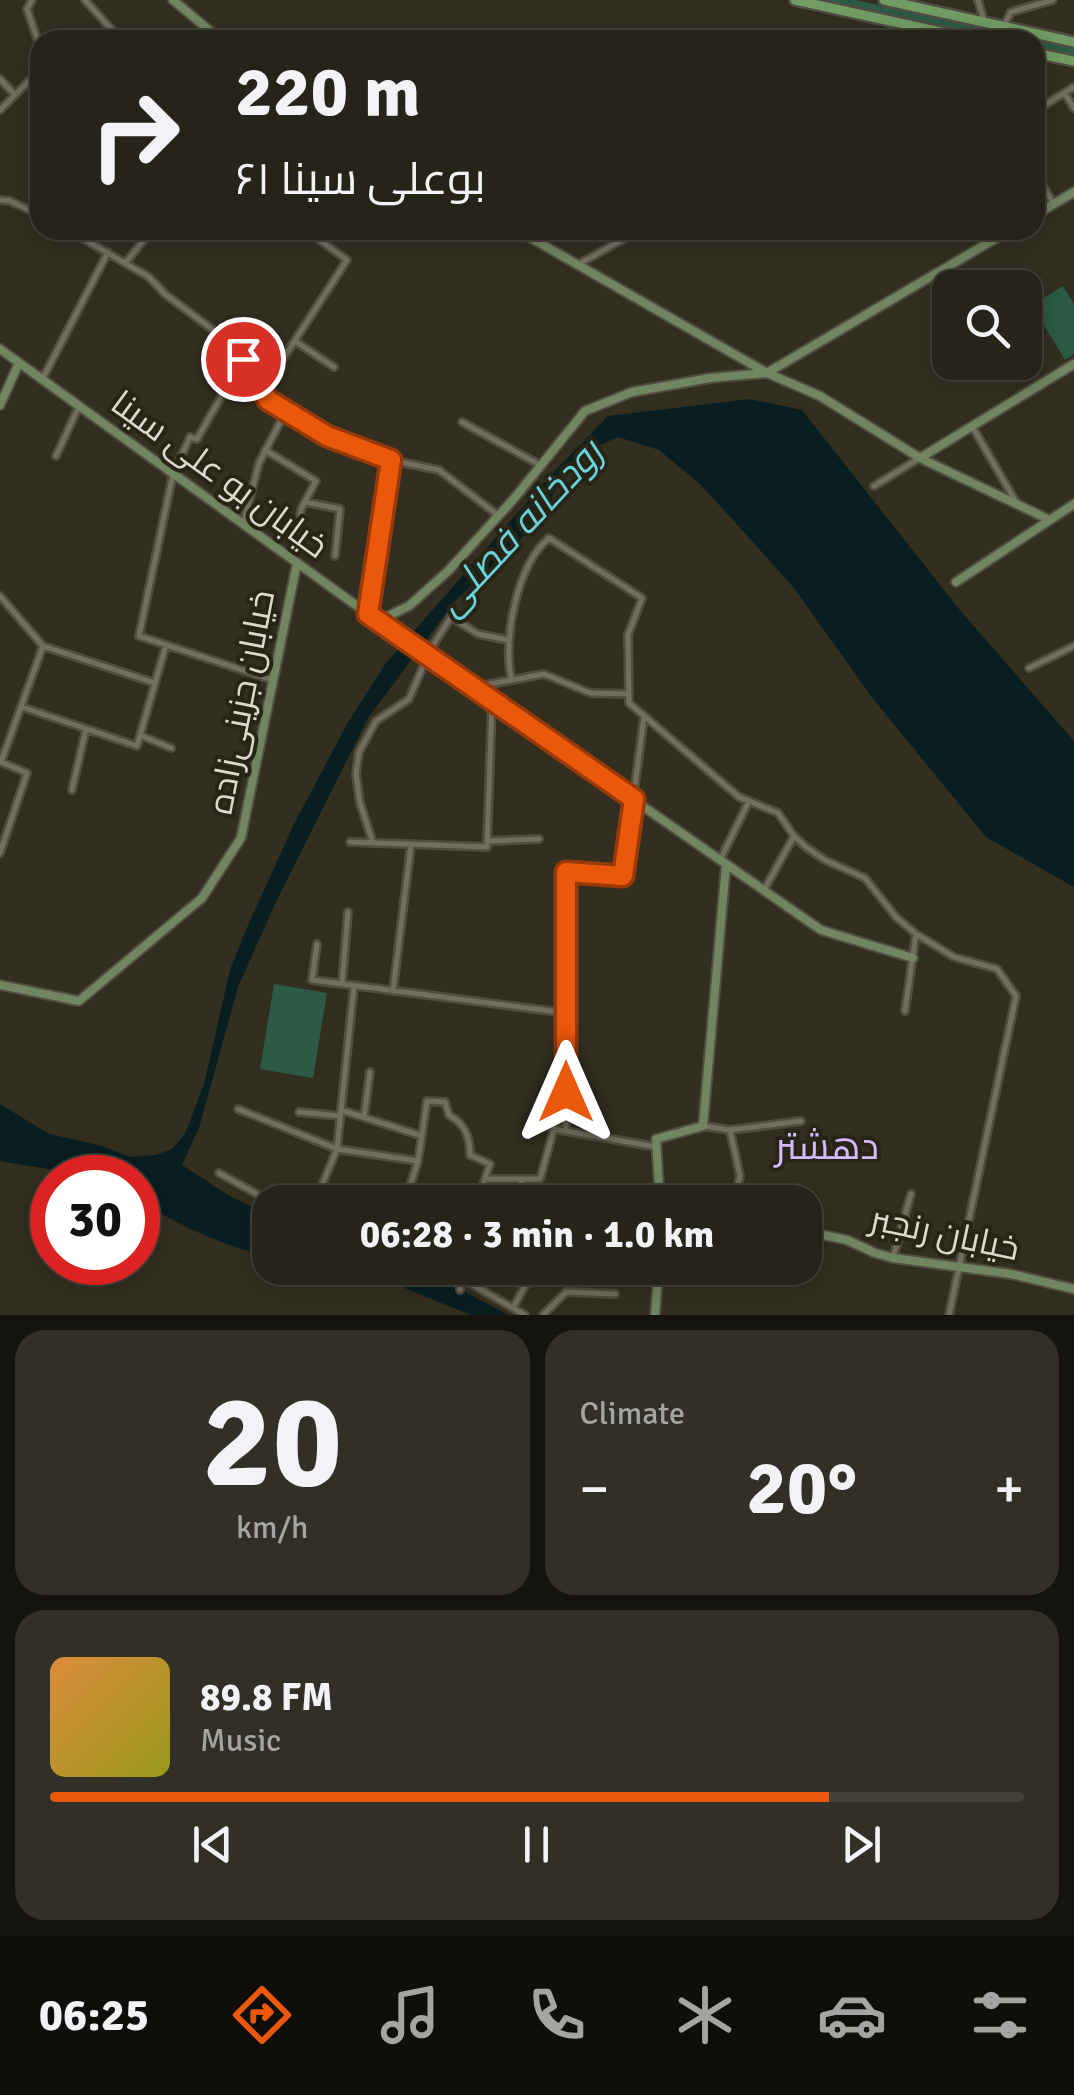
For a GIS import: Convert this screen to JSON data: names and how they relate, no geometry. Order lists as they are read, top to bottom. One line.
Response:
{"streets":{"street":["خیابان بو علی سینا","خیابان جزینی‌زاده","خیابان رنجبر"]},"crossings":[["خیابان بو علی سینا","خیابان جزینی‌زاده"]],"districts":["دهشتر"],"water":["رودخانه فصلی"],"page":{"turn":["220 m","بوعلی سینا ۶۱"],"limit":"30","trip":"06:28 · 3 min · 1.0 km","tile":[["20","km/h"],"Climate"],"heat":["−","20°","+"],"song":["89.8 FM","Music"],"tabs":"06:25"}}
